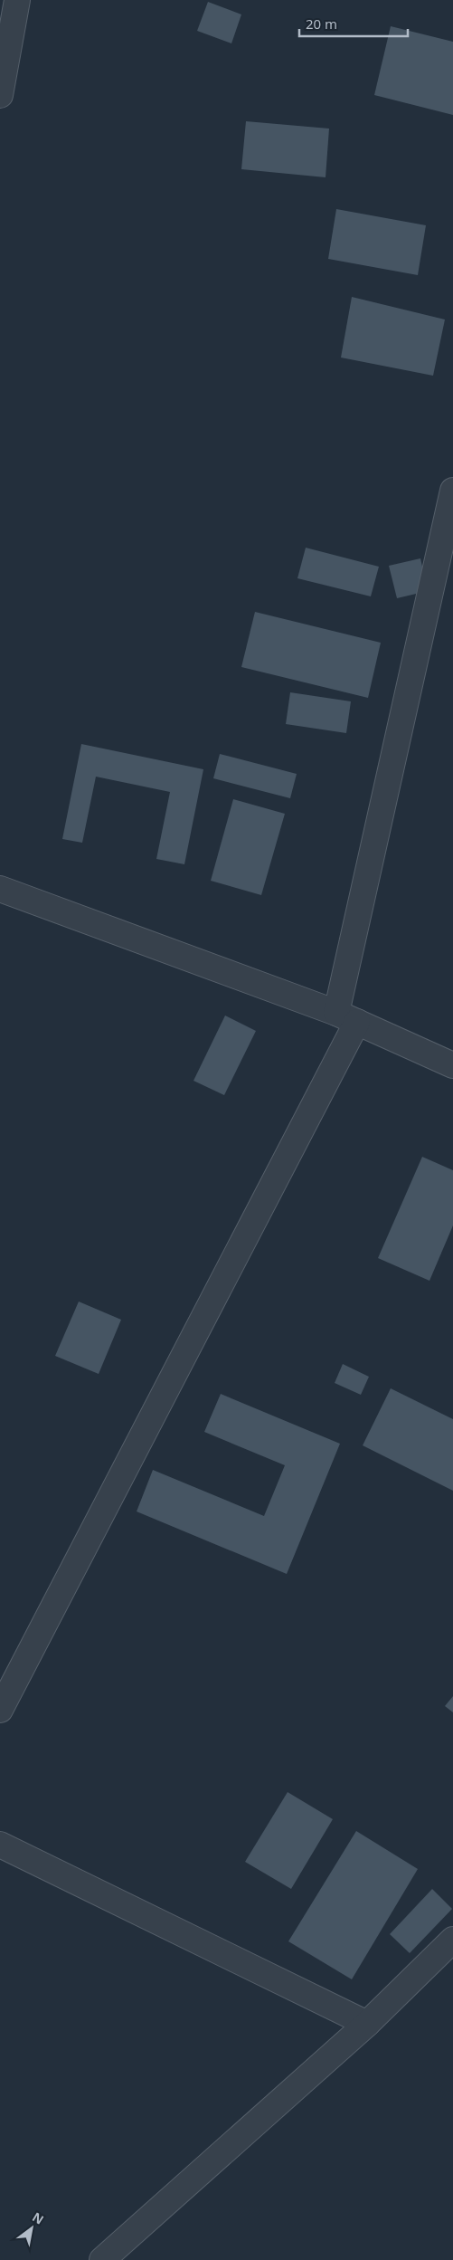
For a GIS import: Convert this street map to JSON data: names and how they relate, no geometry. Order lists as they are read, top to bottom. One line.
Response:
{"scale_bar":"20 m","north":"top right"}
